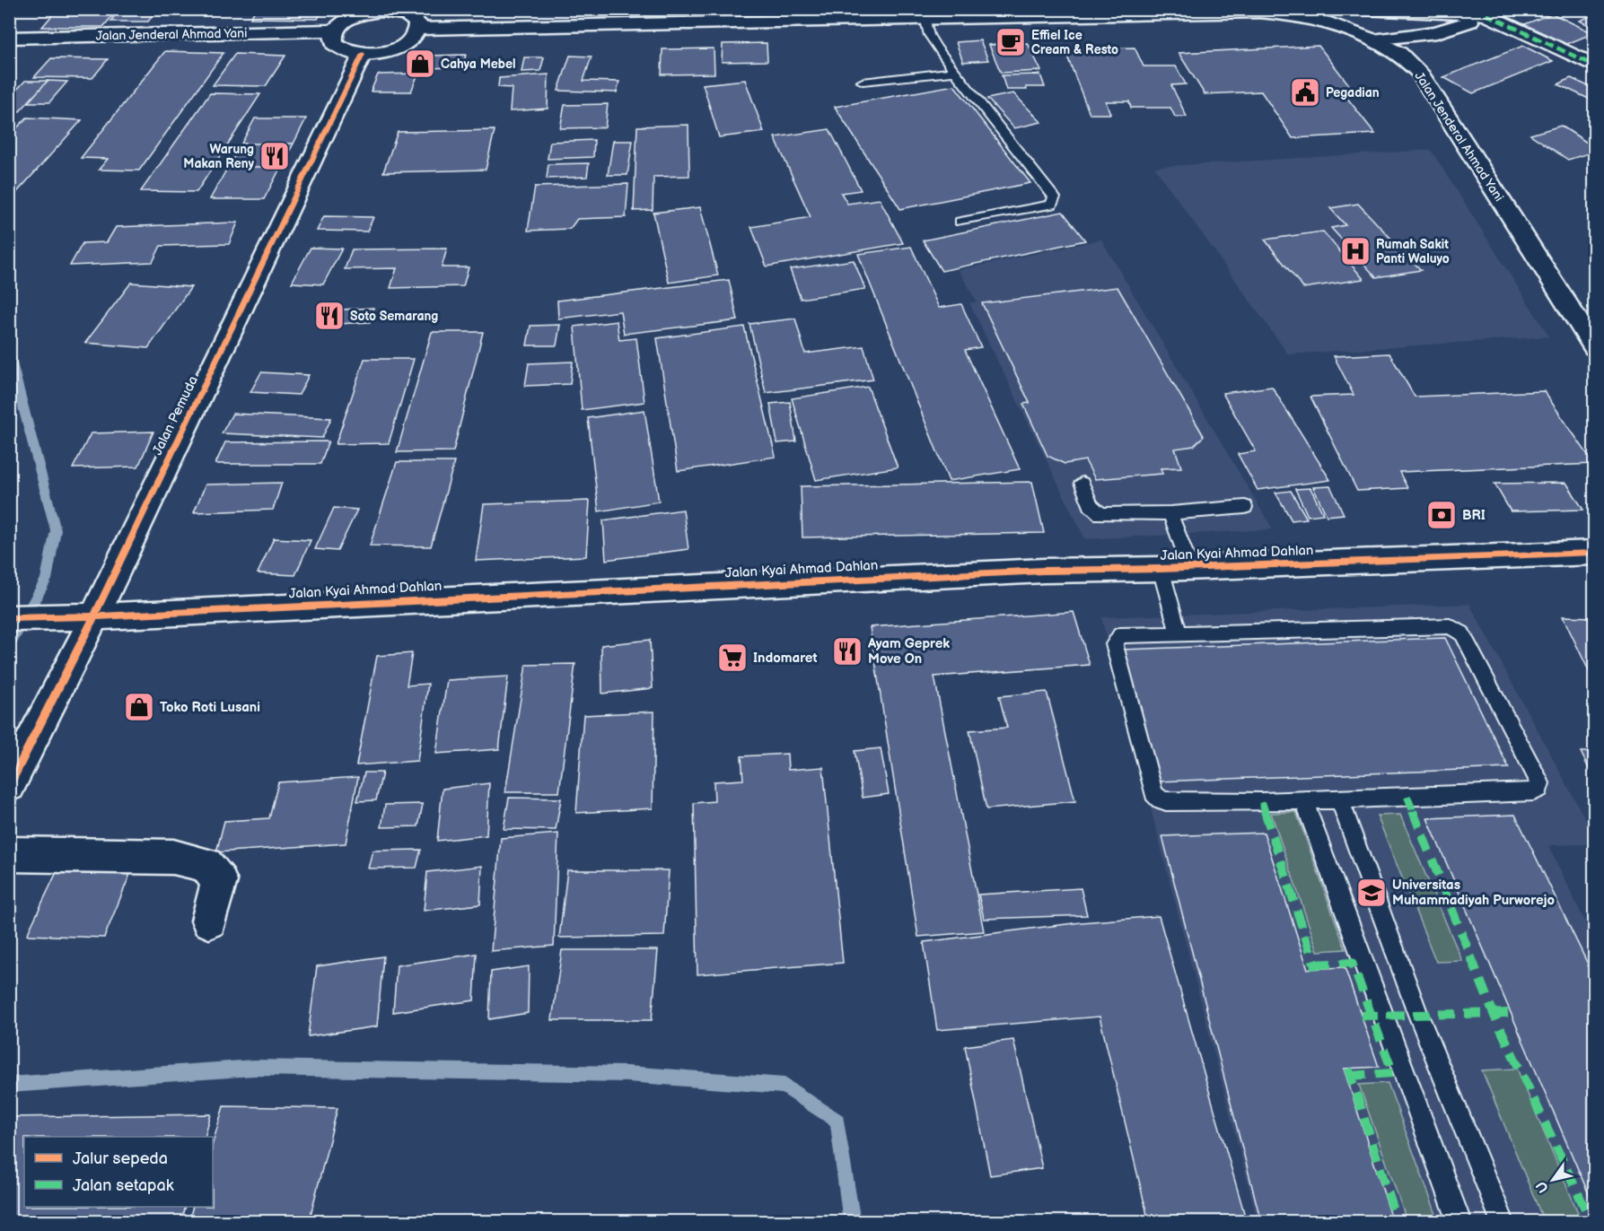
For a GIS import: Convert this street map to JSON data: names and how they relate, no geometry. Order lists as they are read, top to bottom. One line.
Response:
{"streets":{"street":["Jalan Jenderal Ahmad Yani","Jalan Pemuda","Jalan Kyai Ahmad Dahlan"]},"crossings":[["Jalan Pemuda","Jalan Kyai Ahmad Dahlan"]],"places":{"cafe":["Effiel Ice Cream & Resto"],"shop":["Cahya Mebel","Toko Roti Lusani"],"public building":["Pegadian"],"restaurant":["Warung Makan Reny","Soto Semarang","Ayam Geprek Move On"],"hospital":["Rumah Sakit Panti Waluyo"],"bank":["BRI"],"supermarket":["Indomaret"],"school or university":["Universitas Muhammadiyah Purworejo"]},"legend":["Jalur sepeda","Jalan setapak"],"north":"bottom left"}
